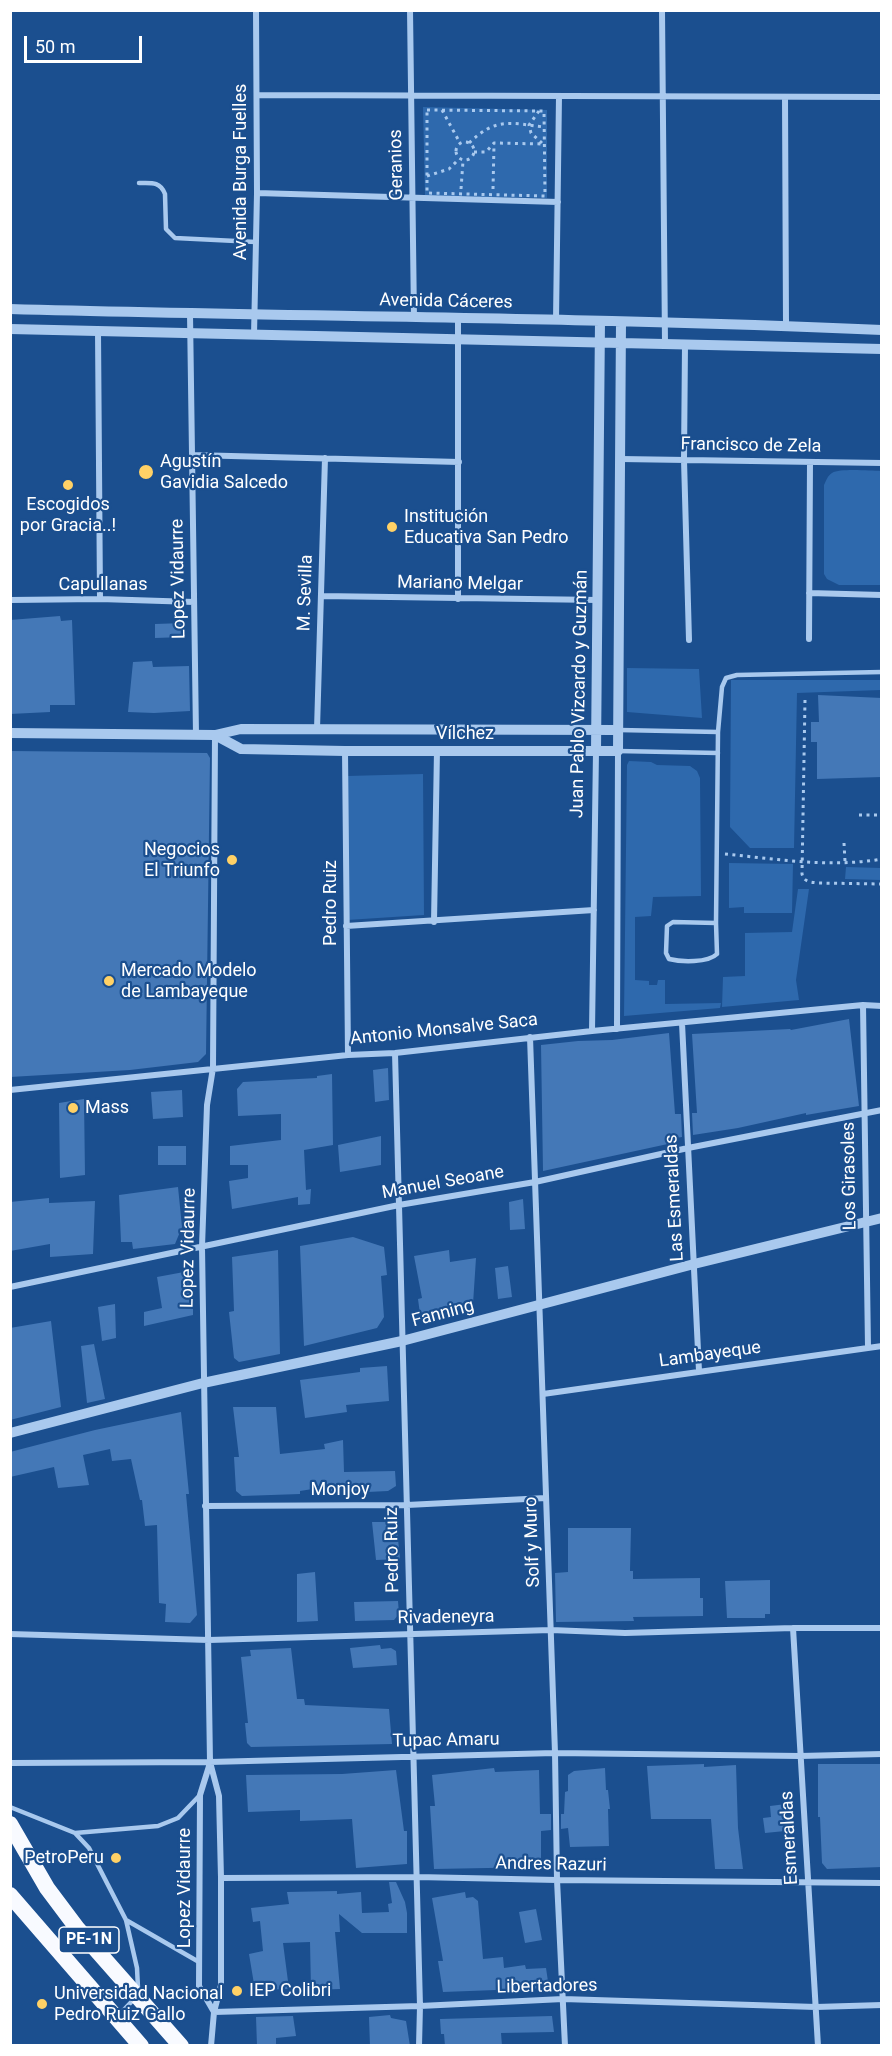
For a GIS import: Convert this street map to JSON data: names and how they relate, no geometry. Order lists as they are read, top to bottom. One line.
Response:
{"streets":{"highway":["PE-1N"],"street":["Geranios","Avenida Burga Fuelles","Avenida Cáceres","Francisco de Zela","Lopez Vidaurre","Mariano Melgar","Capullanas","M. Sevilla","Juan Pablo Vizcardo y Guzmán","Vílchez","Pedro Ruiz","Antonio Monsalve Saca","Los Girasoles","Manuel Seoane","Las Esmeraldas","Fanning","Lambayeque","Monjoy","Solf y Muro","Rivadeneyra","Tupac Amaru","Esmeraldas","Andres Razuri","Libertadores"]},"crossings":[["Geranios","Avenida Cáceres"],["Avenida Burga Fuelles","Avenida Cáceres"],["Avenida Cáceres","Lopez Vidaurre"],["Avenida Cáceres","Juan Pablo Vizcardo y Guzmán"],["Francisco de Zela","Juan Pablo Vizcardo y Guzmán"],["Lopez Vidaurre","Capullanas"],["Lopez Vidaurre","Vílchez"],["Lopez Vidaurre","Antonio Monsalve Saca"],["Lopez Vidaurre","Manuel Seoane"],["Lopez Vidaurre","Fanning"],["Lopez Vidaurre","Monjoy"],["Lopez Vidaurre","Rivadeneyra"],["Lopez Vidaurre","Tupac Amaru"],["Lopez Vidaurre","Andres Razuri"],["Lopez Vidaurre","Libertadores"],["Mariano Melgar","M. Sevilla"],["Mariano Melgar","Juan Pablo Vizcardo y Guzmán"],["M. Sevilla","Vílchez"],["Juan Pablo Vizcardo y Guzmán","Vílchez"],["Juan Pablo Vizcardo y Guzmán","Antonio Monsalve Saca"],["Vílchez","Pedro Ruiz"],["Pedro Ruiz","Antonio Monsalve Saca"],["Pedro Ruiz","Manuel Seoane"],["Pedro Ruiz","Fanning"],["Pedro Ruiz","Monjoy"],["Pedro Ruiz","Rivadeneyra"],["Pedro Ruiz","Tupac Amaru"],["Pedro Ruiz","Andres Razuri"],["Pedro Ruiz","Libertadores"],["Antonio Monsalve Saca","Los Girasoles"],["Antonio Monsalve Saca","Las Esmeraldas"],["Antonio Monsalve Saca","Solf y Muro"],["Los Girasoles","Manuel Seoane"],["Los Girasoles","Fanning"],["Los Girasoles","Lambayeque"],["Manuel Seoane","Las Esmeraldas"],["Manuel Seoane","Solf y Muro"],["Las Esmeraldas","Fanning"],["Las Esmeraldas","Lambayeque"],["Fanning","Solf y Muro"],["Lambayeque","Solf y Muro"],["Monjoy","Solf y Muro"],["Solf y Muro","Rivadeneyra"],["Solf y Muro","Tupac Amaru"],["Solf y Muro","Andres Razuri"],["Solf y Muro","Libertadores"],["Rivadeneyra","Esmeraldas"],["Tupac Amaru","Esmeraldas"],["Esmeraldas","Andres Razuri"],["Esmeraldas","Libertadores"]],"places":["Agustín Gavidia Salcedo","Escogidos por Gracia..!","Institución Educativa San Pedro","Negocios El Triunfo","Mercado Modelo de Lambayeque","Mass","PetroPeru","IEP Colibri","Universidad Nacional Pedro Ruiz Gallo"],"scale_bar":"50 m"}
